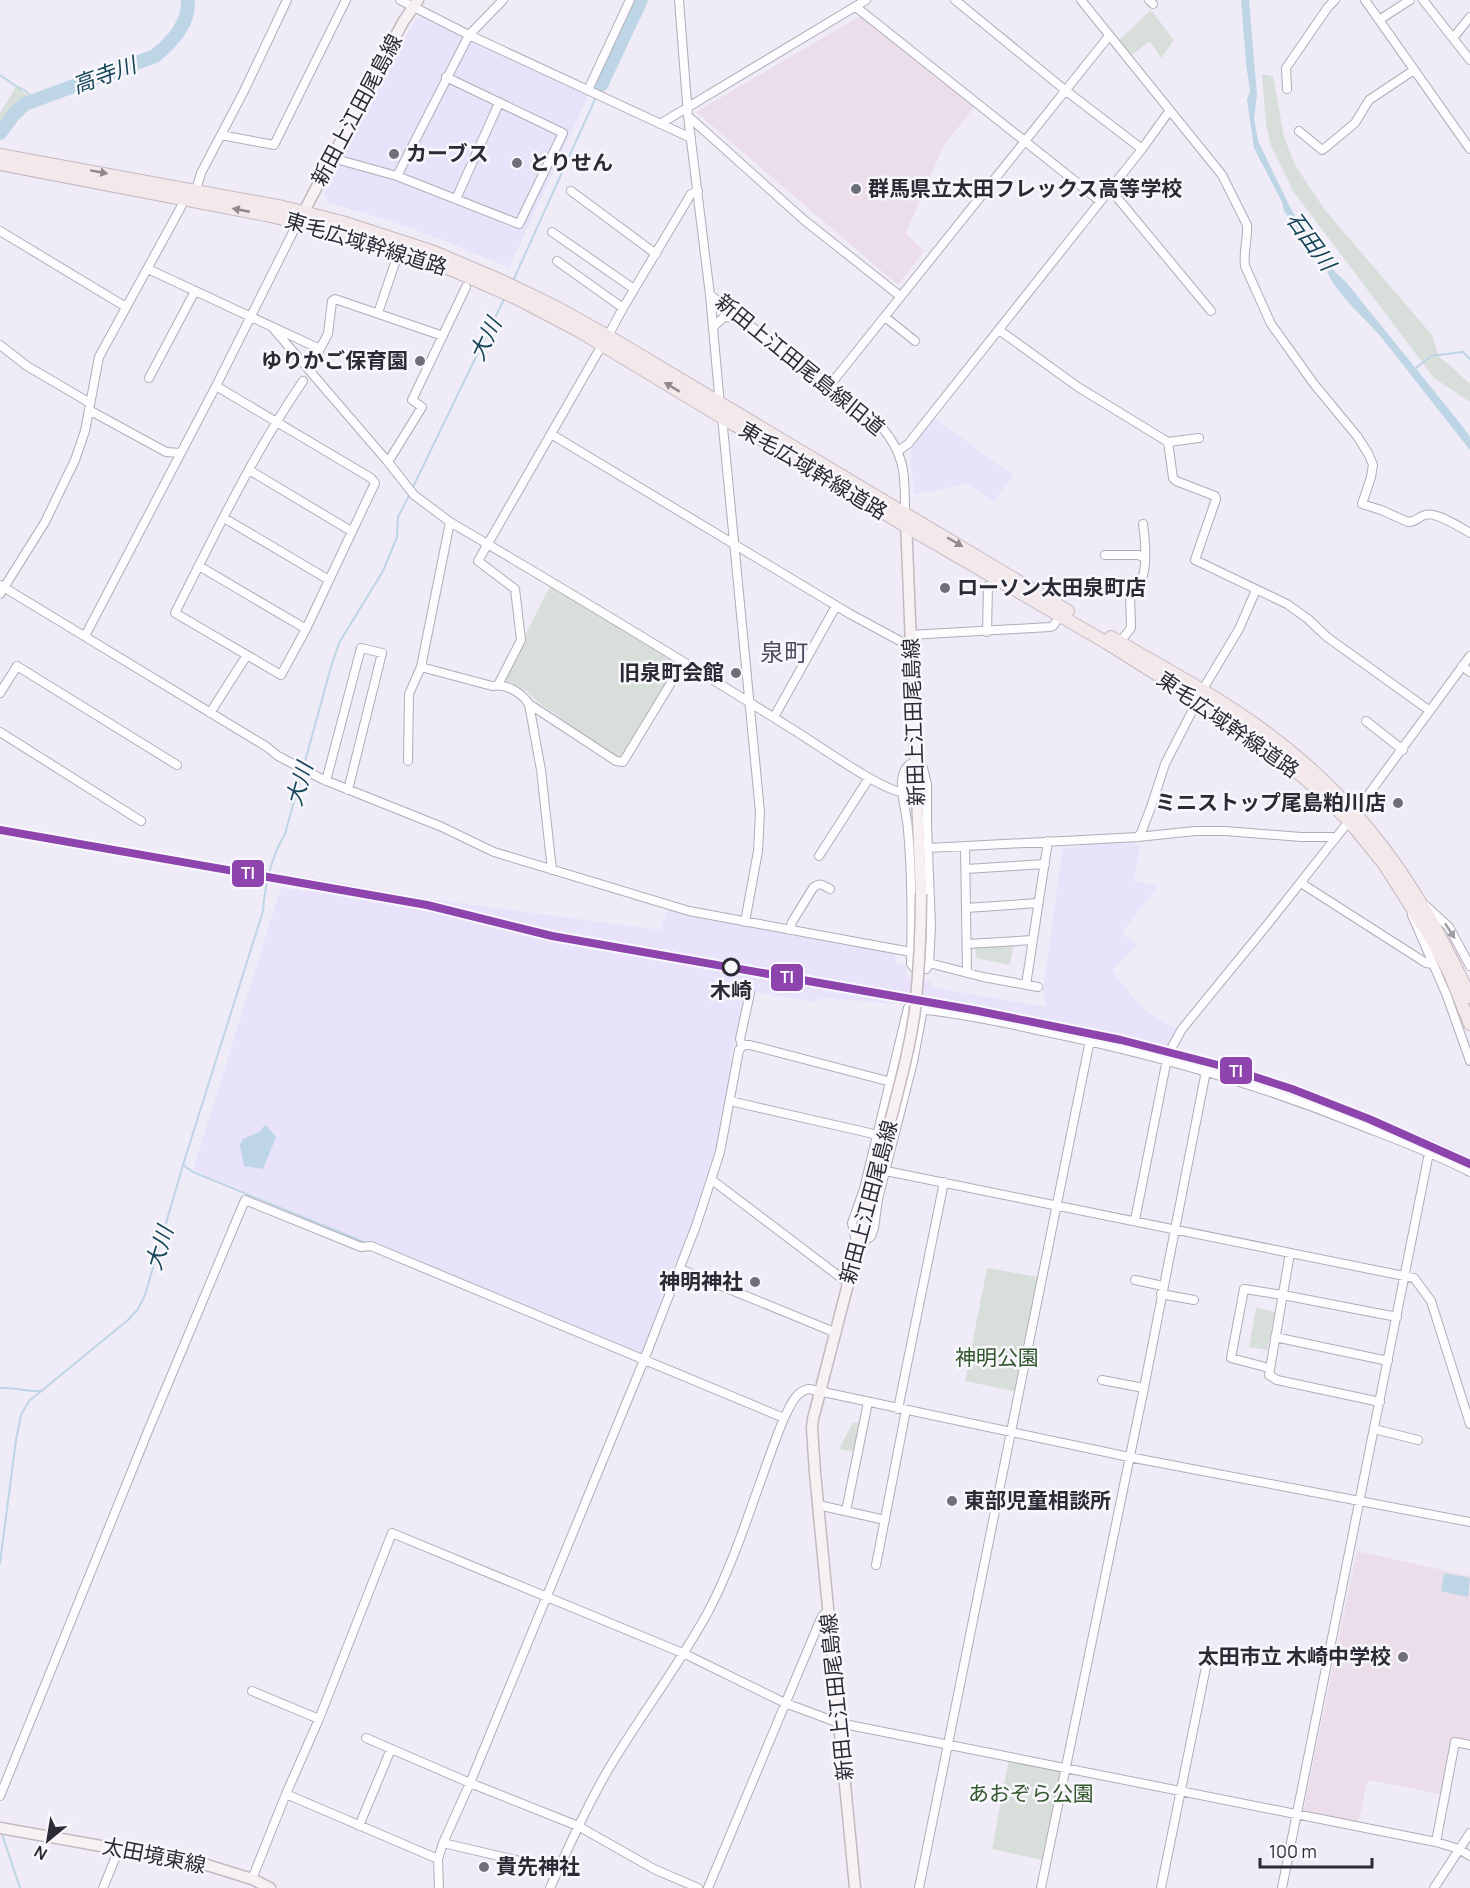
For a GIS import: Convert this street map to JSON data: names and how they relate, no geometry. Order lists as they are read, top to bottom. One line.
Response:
{"streets":{"highway":["東毛広域幹線道路"],"main road":["新田上江田尾島線","太田境東線"],"street":["新田上江田尾島線旧道"]},"crossings":[["新田上江田尾島線","東毛広域幹線道路"],["新田上江田尾島線","新田上江田尾島線旧道"],["東毛広域幹線道路","新田上江田尾島線旧道"]],"districts":["泉町"],"water":["高寺川","石田川","大川"],"parks":["神明公園","あおぞら公園"],"places":["カーブス","とりせん","群馬県立太田フレックス高等学校","ゆりかご保育園","ローソン太田泉町店","旧泉町会館","ミニストップ尾島粕川店","木崎","神明神社","東部児童相談所","太田市立 木崎中学校","貴先神社"],"lines":["transit line TI"],"scale_bar":"100 m","north":"bottom left"}
